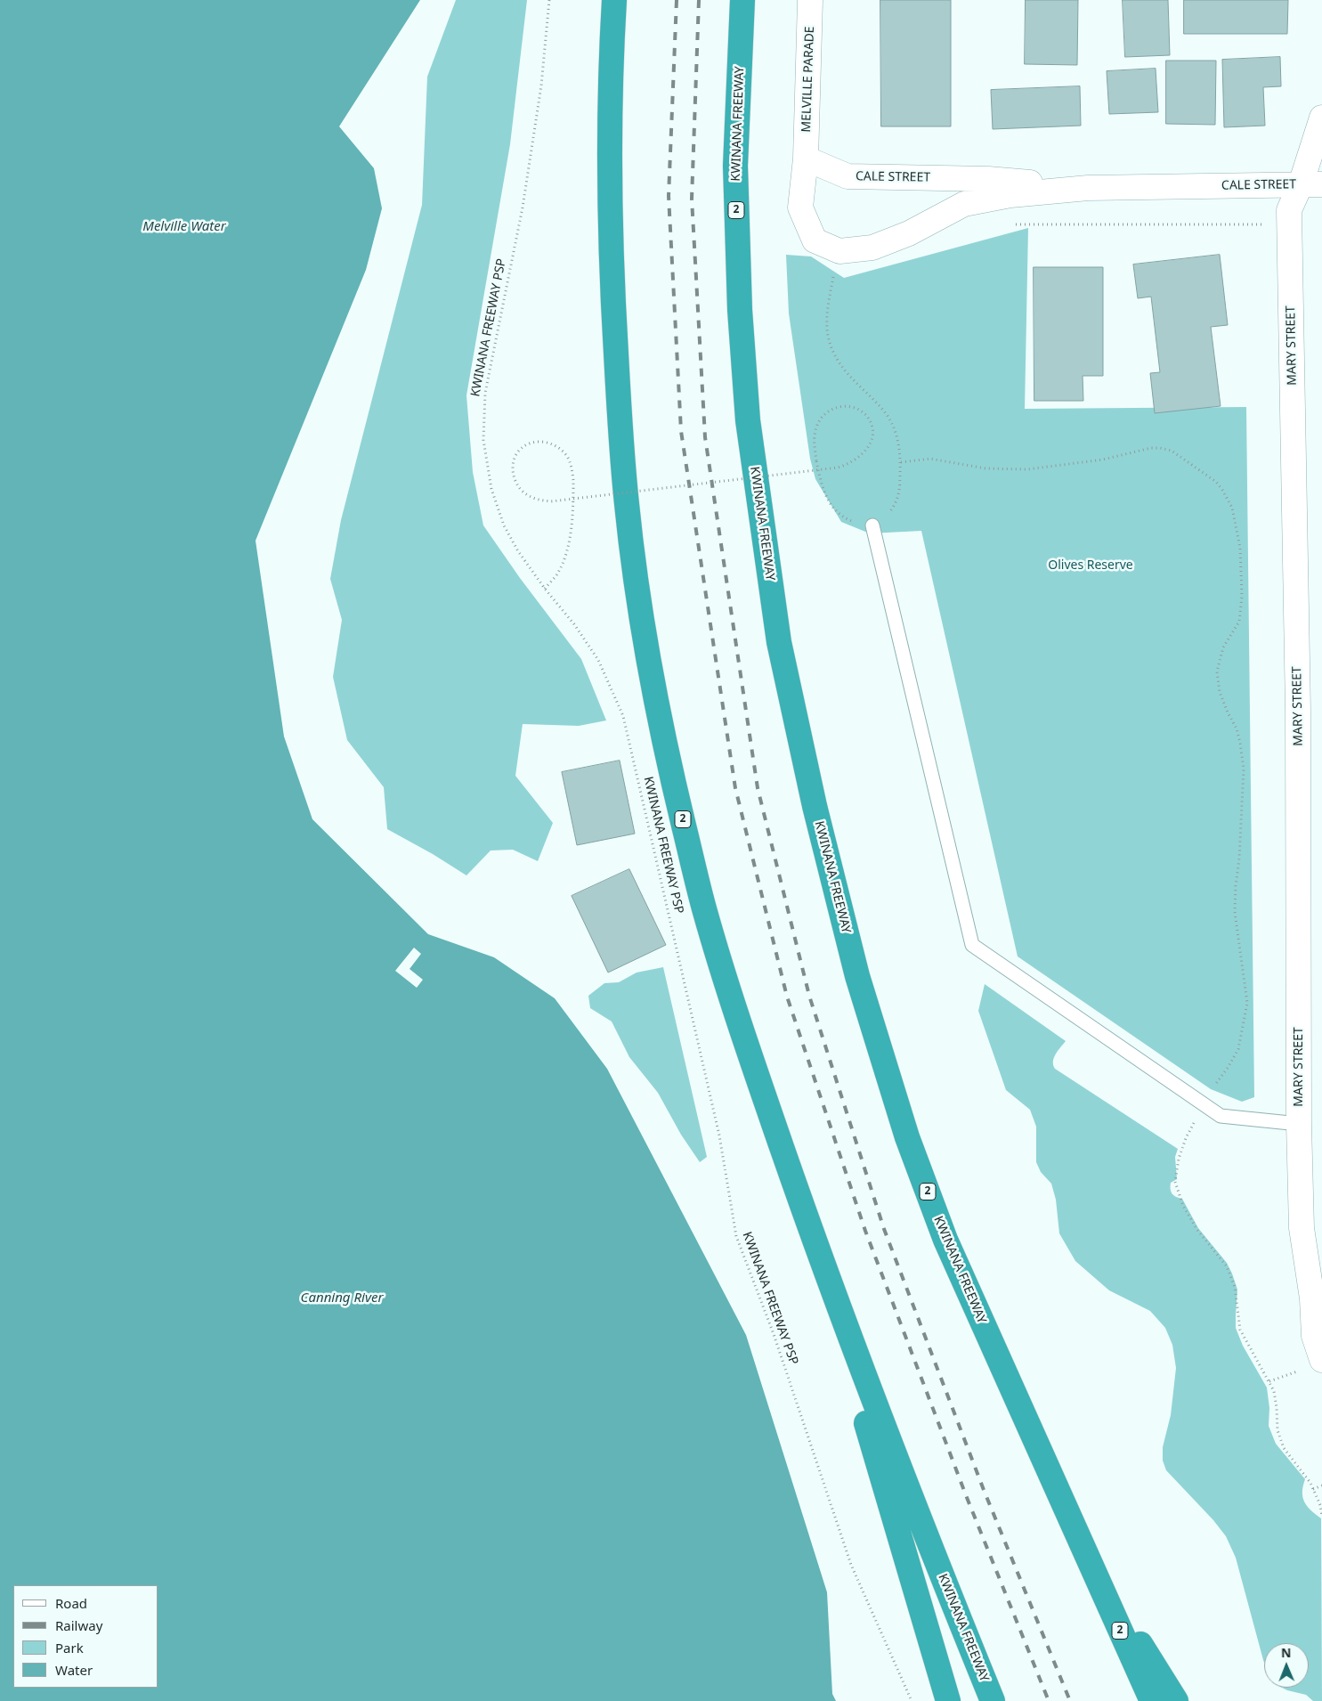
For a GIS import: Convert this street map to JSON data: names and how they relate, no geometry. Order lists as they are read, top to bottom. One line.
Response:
{"streets":{"highway":["KWINANA FREEWAY","2"],"street":["MELVILLE PARADE","CALE STREET","MARY STREET"],"path":["KWINANA FREEWAY PSP"]},"crossings":[["MELVILLE PARADE","CALE STREET"],["CALE STREET","MARY STREET"]],"water":["Melville Water","Canning River"],"parks":["Olives Reserve"],"legend":["Road","Railway","Park","Water"],"north":"top"}
